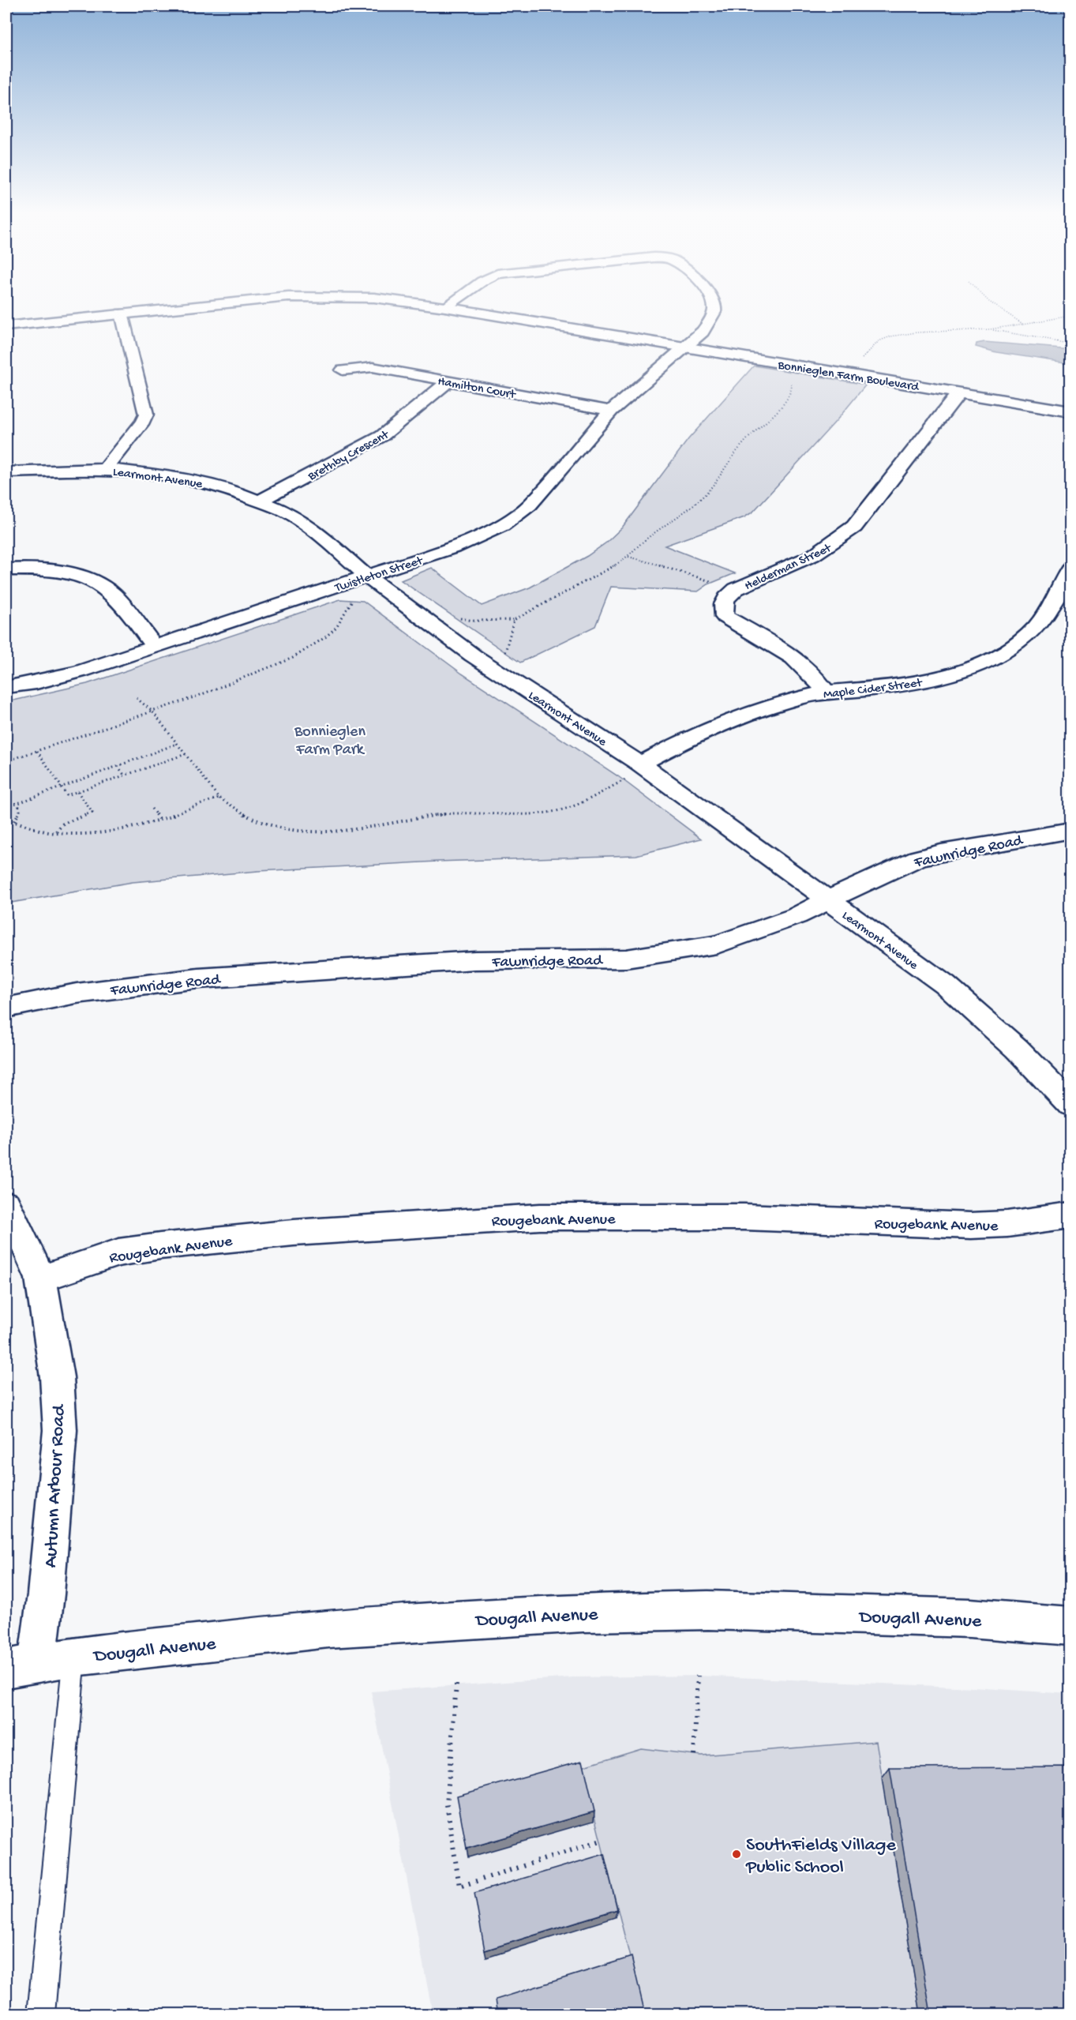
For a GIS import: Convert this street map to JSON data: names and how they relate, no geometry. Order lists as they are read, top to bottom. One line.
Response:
{"streets":{"street":["Bonnieglen Farm Boulevard","Hamilton Court","Brethby Crescent","Learmont Avenue","Helderman Street","Twistleton Street","Maple Cider Street","Fawnridge Road","Rougebank Avenue","Autumn Arbour Road","Dougall Avenue"]},"crossings":[["Bonnieglen Farm Boulevard","Helderman Street"],["Bonnieglen Farm Boulevard","Twistleton Street"],["Hamilton Court","Brethby Crescent"],["Hamilton Court","Twistleton Street"],["Brethby Crescent","Learmont Avenue"],["Learmont Avenue","Twistleton Street"],["Learmont Avenue","Maple Cider Street"],["Learmont Avenue","Fawnridge Road"],["Helderman Street","Maple Cider Street"],["Rougebank Avenue","Autumn Arbour Road"],["Autumn Arbour Road","Dougall Avenue"]],"parks":["Bonnieglen Farm Park"],"places":["SouthFields Village Public School"]}
